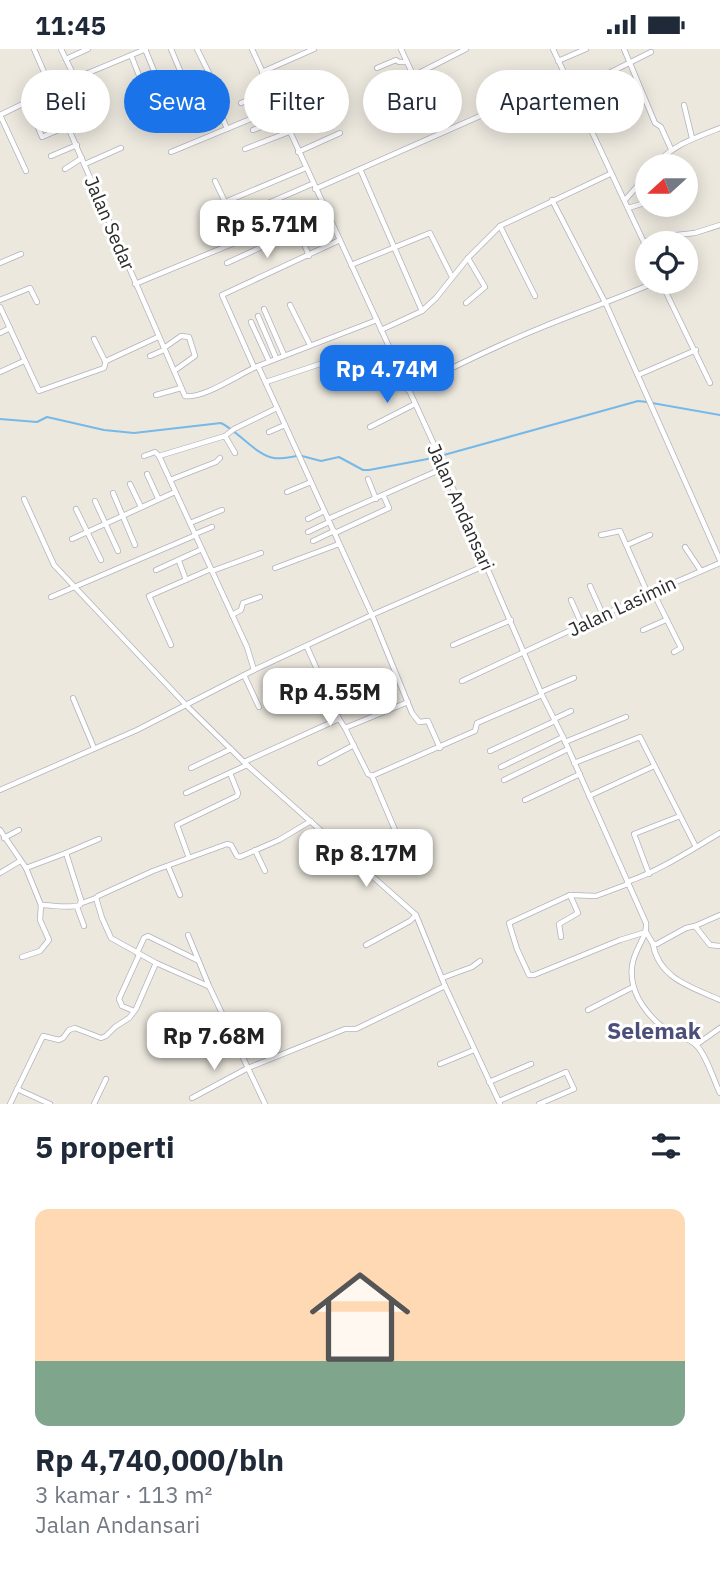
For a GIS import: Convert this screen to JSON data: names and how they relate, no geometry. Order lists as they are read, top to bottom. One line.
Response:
{"streets":{"street":["Jalan Sedar","Jalan Andansari","Jalan Lasimin"]},"crossings":[["Jalan Andansari","Jalan Lasimin"]],"districts":["Selemak"],"north":"left","page":{"status":"11:45","chip":["Beli","Sewa","Filter","Baru","Apartemen"],"price":["Rp 5.71M","Rp 4.74M","Rp 4.55M","Rp 8.17M","Rp 7.68M"],"heading":"5 properti","list":[{"name":"Rp 4,740,000/bln","note":"3 kamar · 113 m² · Jalan Andansari"}]}}
